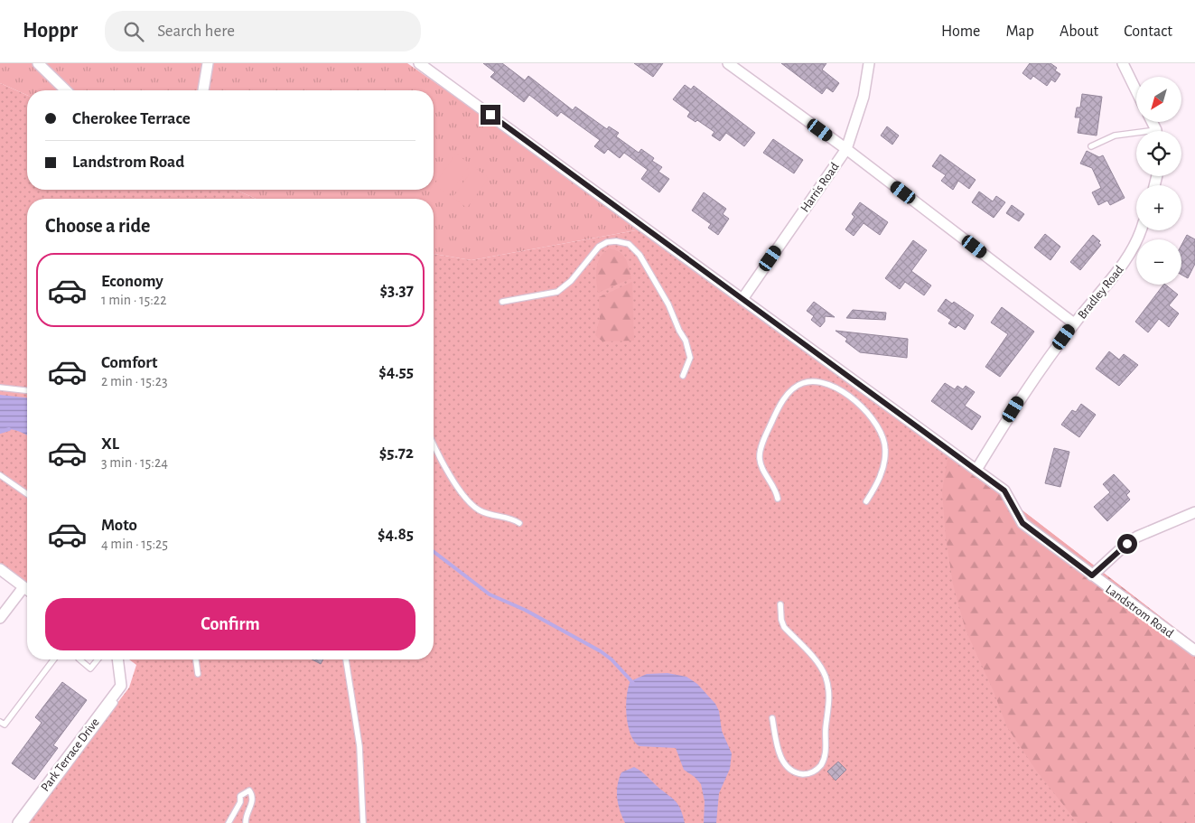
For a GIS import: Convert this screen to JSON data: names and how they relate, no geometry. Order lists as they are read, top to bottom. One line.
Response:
{"streets":{"street":["Harris Road","Bradley Road","Landstrom Road","Park Terrace Drive"]},"crossings":[["Harris Road","Landstrom Road"],["Bradley Road","Landstrom Road"]],"north":"bottom left","page":{"header":"Hoppr","search":"Search here","nav":["Home","Map","About","Contact"],"map_buttons":["+","−"],"banner":["Cherokee Terrace","Landstrom Road"],"heading":"Choose a ride","list":[{"name":"Economy","note":"1 min · 15:22","value":"$3.37"},{"name":"Comfort","note":"2 min · 15:23","value":"$4.55"},{"name":"XL","note":"3 min · 15:24","value":"$5.72"},{"name":"Moto","note":"4 min · 15:25","value":"$4.85"}],"buttons":"Confirm"}}
